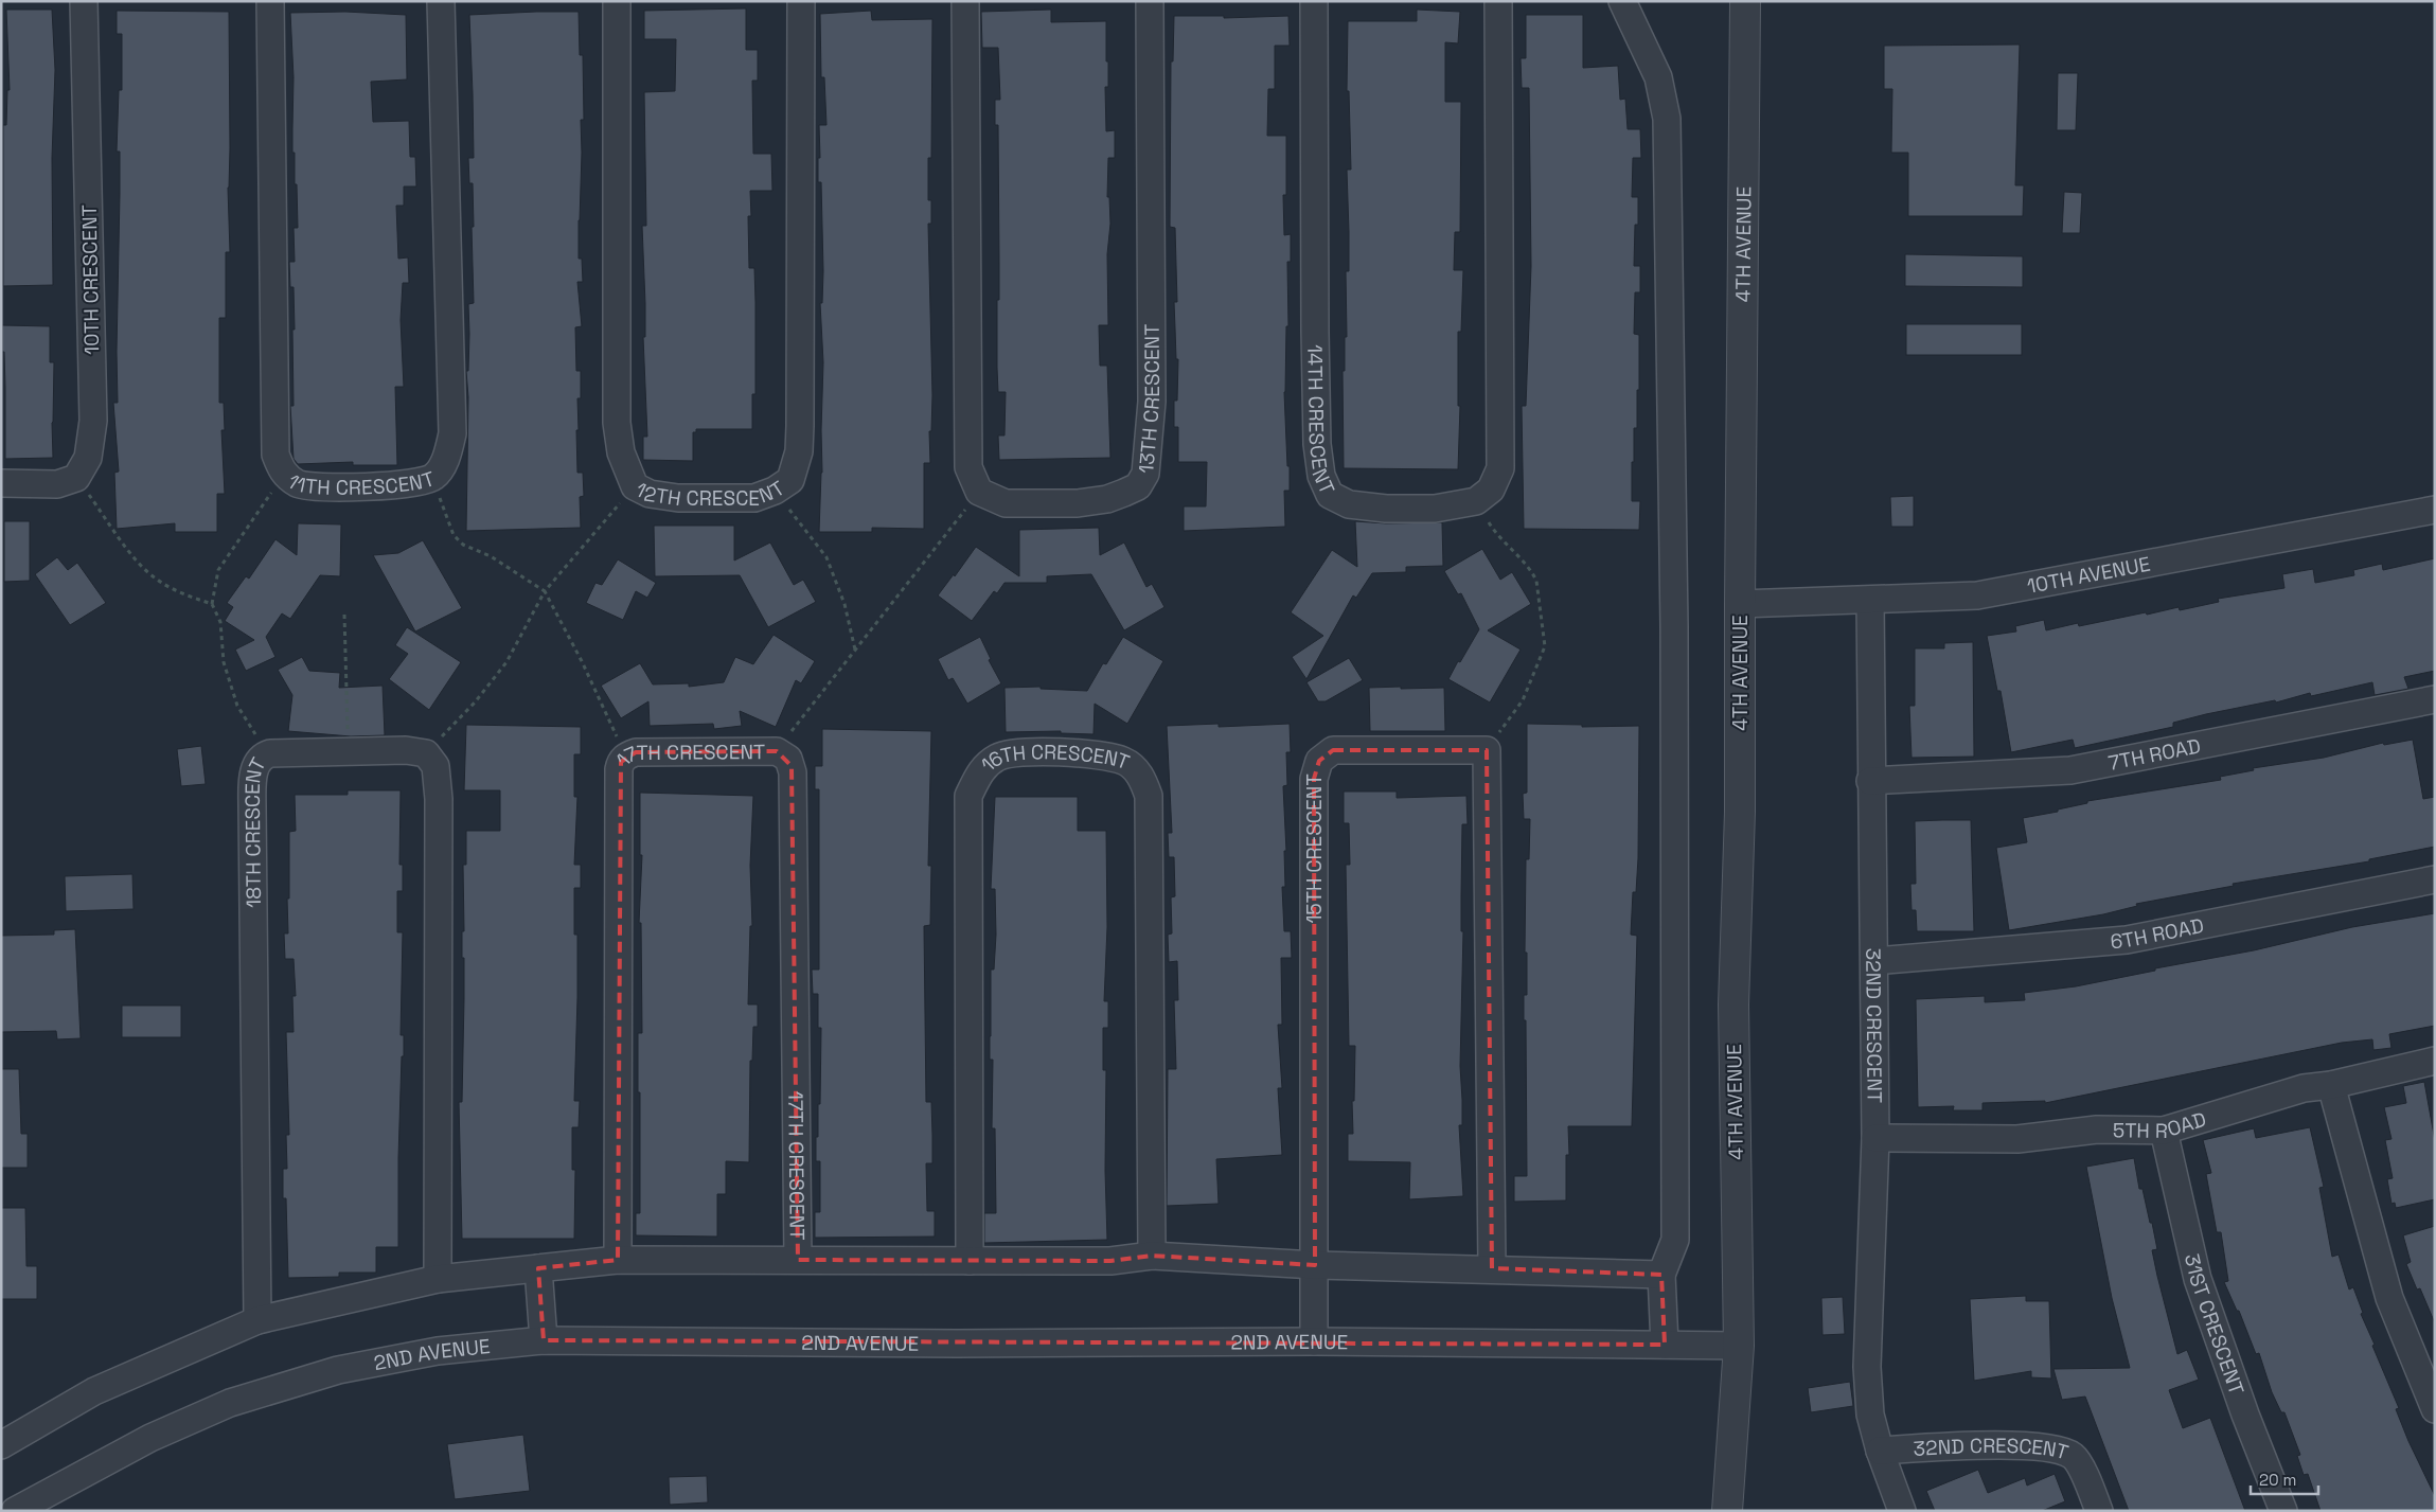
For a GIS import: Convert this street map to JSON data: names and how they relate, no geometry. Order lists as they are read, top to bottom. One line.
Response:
{"streets":{"street":["4TH AVENUE","10TH CRESCENT","13TH CRESCENT","14TH CRESCENT","11TH CRESCENT","12TH CRESCENT","10TH AVENUE","7TH ROAD","17TH CRESCENT","16TH CRESCENT","18TH CRESCENT","15TH CRESCENT","6TH ROAD","32ND CRESCENT","5TH ROAD","31ST CRESCENT","2ND AVENUE"]},"crossings":[["4TH AVENUE","10TH AVENUE"],["4TH AVENUE","2ND AVENUE"],["10TH AVENUE","32ND CRESCENT"],["7TH ROAD","32ND CRESCENT"],["15TH CRESCENT","2ND AVENUE"],["6TH ROAD","32ND CRESCENT"],["32ND CRESCENT","5TH ROAD"],["5TH ROAD","31ST CRESCENT"]],"scale_bar":"20 m"}
